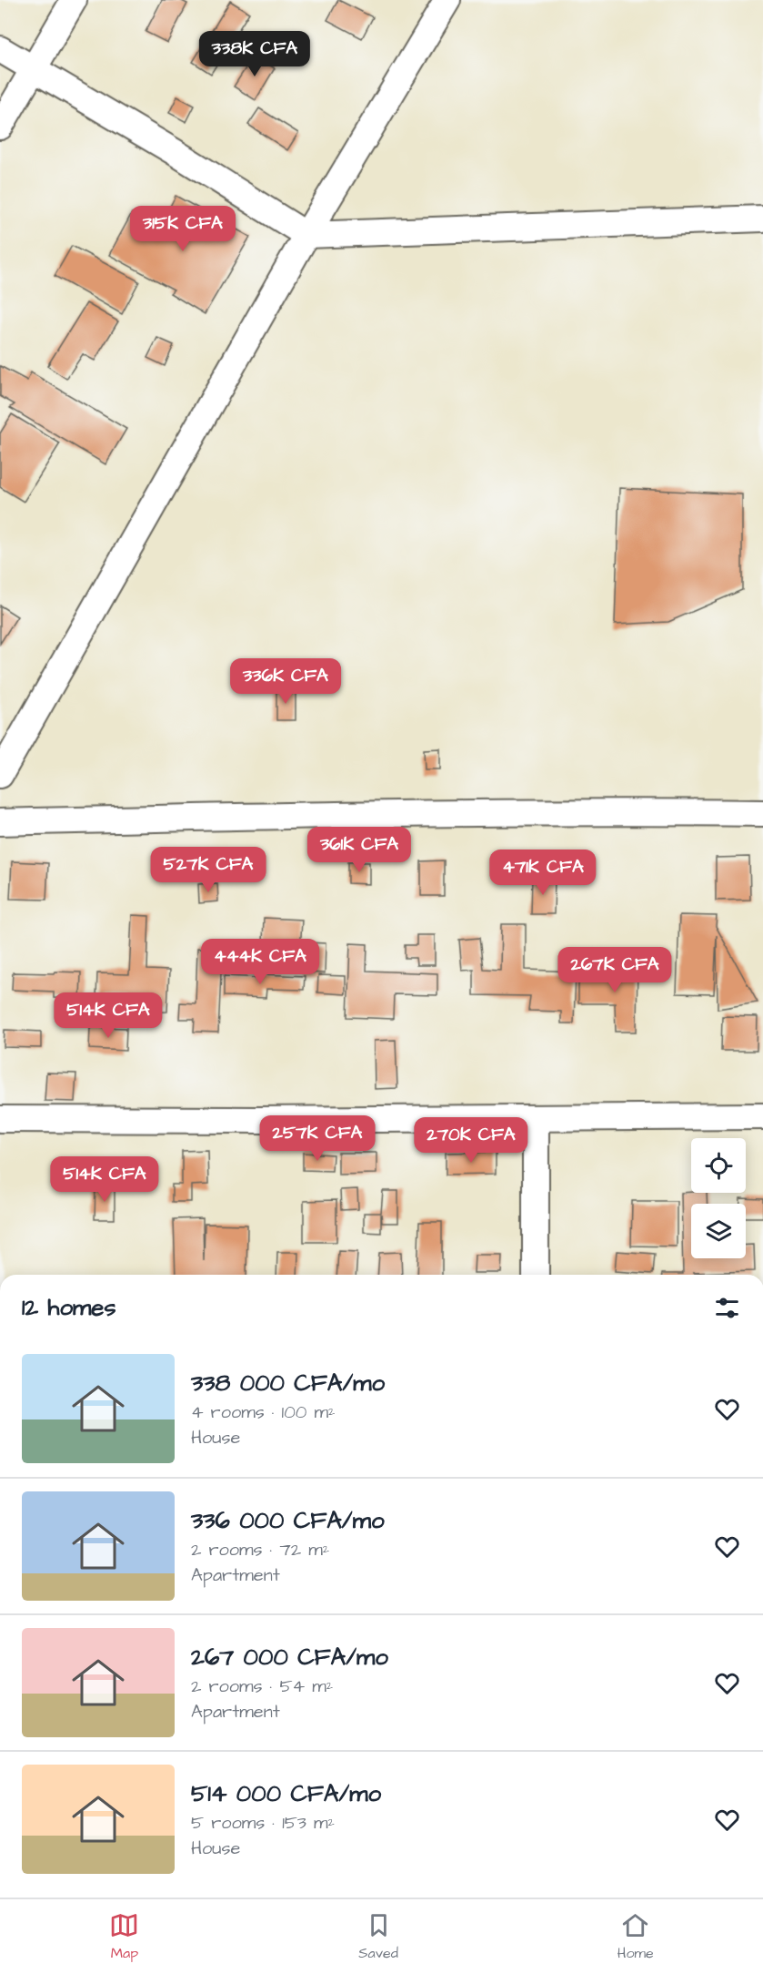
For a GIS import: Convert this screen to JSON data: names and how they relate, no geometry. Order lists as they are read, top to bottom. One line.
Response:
{"page":{"price":["338K CFA","315K CFA","336K CFA","361K CFA","527K CFA","471K CFA","444K CFA","267K CFA","514K CFA","257K CFA","270K CFA","514K CFA"],"heading":"12 homes","list":[{"name":"338 000 CFA/mo","note":"4 rooms · 100 m² · House"},{"name":"336 000 CFA/mo","note":"2 rooms · 72 m² · Apartment"},{"name":"267 000 CFA/mo","note":"2 rooms · 54 m² · Apartment"},{"name":"514 000 CFA/mo","note":"5 rooms · 153 m² · House"}],"tabs":["Map","Saved","Home"]}}
